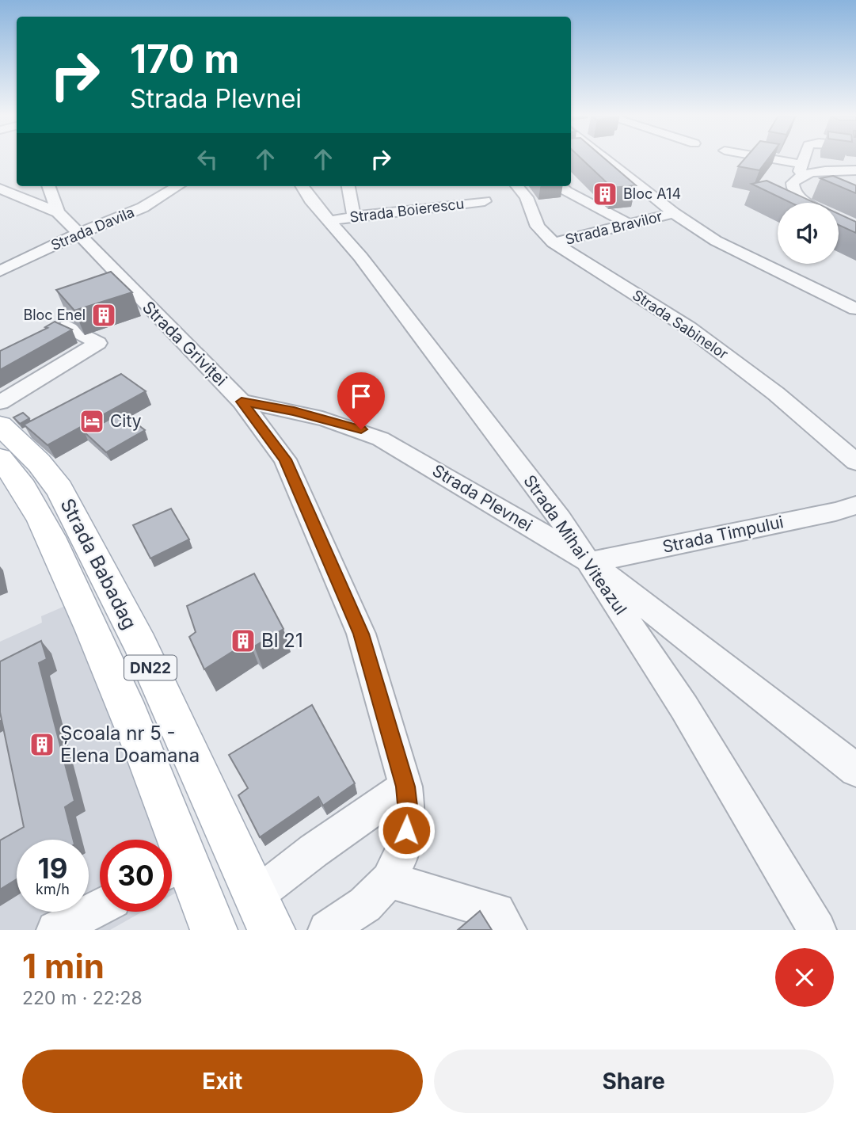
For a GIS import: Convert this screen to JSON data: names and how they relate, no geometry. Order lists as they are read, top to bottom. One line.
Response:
{"streets":{"main road":["Strada Babadag","DN22"],"street":["Strada Boierescu","Strada Bravilor","Strada Davila","Strada Sabinelor","Strada Griviței","Strada Plevnei","Strada Timpului","Strada Mihai Viteazul"]},"crossings":[["Strada Boierescu","Strada Mihai Viteazul"],["Strada Bravilor","Strada Sabinelor"],["Strada Davila","Strada Griviței"],["Strada Griviței","Strada Plevnei"],["Strada Plevnei","Strada Timpului"],["Strada Plevnei","Strada Mihai Viteazul"],["Strada Timpului","Strada Mihai Viteazul"]],"places":{"building":["Bloc A14","Bloc Enel","Bl 21","Școala nr 5 - Elena Doamana"],"hotel":["City"]},"page":{"turn":["170 m","Strada Plevnei"],"speed":"19 km/h","limit":"30","heading":["1 min","220 m · 22:28"],"buttons":["Exit","Share"]}}
